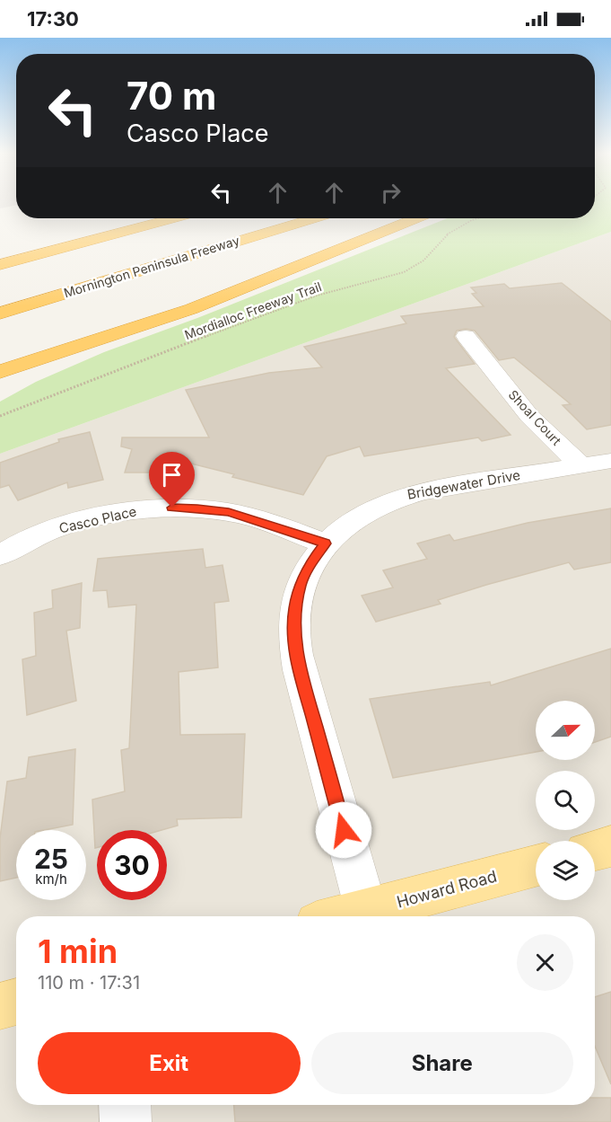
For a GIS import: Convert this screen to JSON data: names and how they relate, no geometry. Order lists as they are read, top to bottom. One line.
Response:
{"streets":{"highway":["Mornington Peninsula Freeway"],"main road":["Howard Road"],"street":["Shoal Court","Bridgewater Drive","Casco Place"],"path":["Mordialloc Freeway Trail"]},"crossings":[["Shoal Court","Bridgewater Drive"],["Bridgewater Drive","Casco Place"],["Bridgewater Drive","Howard Road"]],"north":"right","page":{"status":"17:30","turn":["70 m","Casco Place"],"speed":"25 km/h","limit":"30","heading":["1 min","110 m · 17:31"],"buttons":["Exit","Share"]}}
